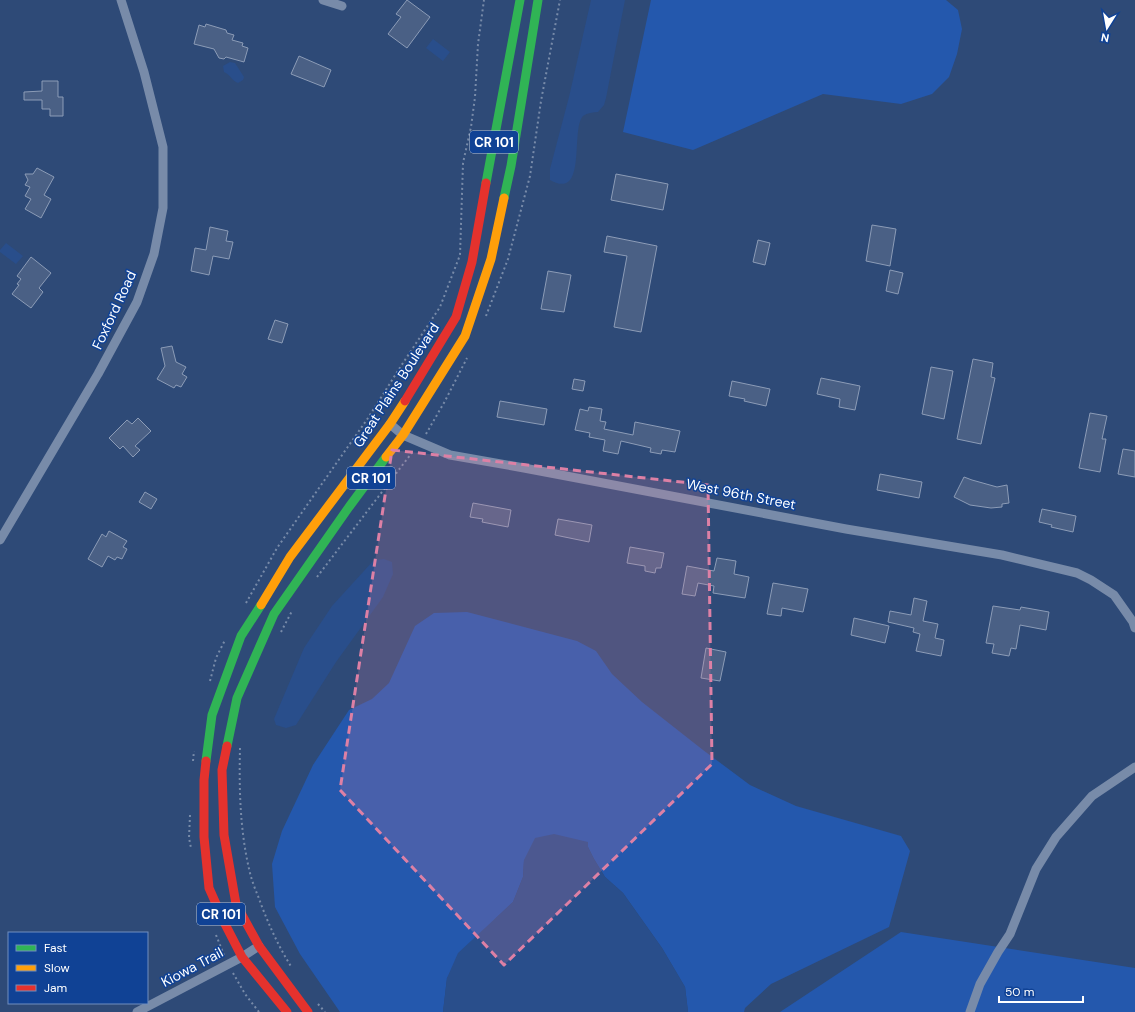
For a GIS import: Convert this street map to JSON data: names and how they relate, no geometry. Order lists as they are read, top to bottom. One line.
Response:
{"streets":{"main road":["CR 101","Great Plains Boulevard"],"street":["Foxford Road","West 96th Street","Kiowa Trail"]},"crossings":[["CR 101","West 96th Street"],["CR 101","Kiowa Trail"],["Great Plains Boulevard","West 96th Street"],["Great Plains Boulevard","Kiowa Trail"]],"legend":["Fast","Slow","Jam"],"scale_bar":"50 m","north":"bottom"}
